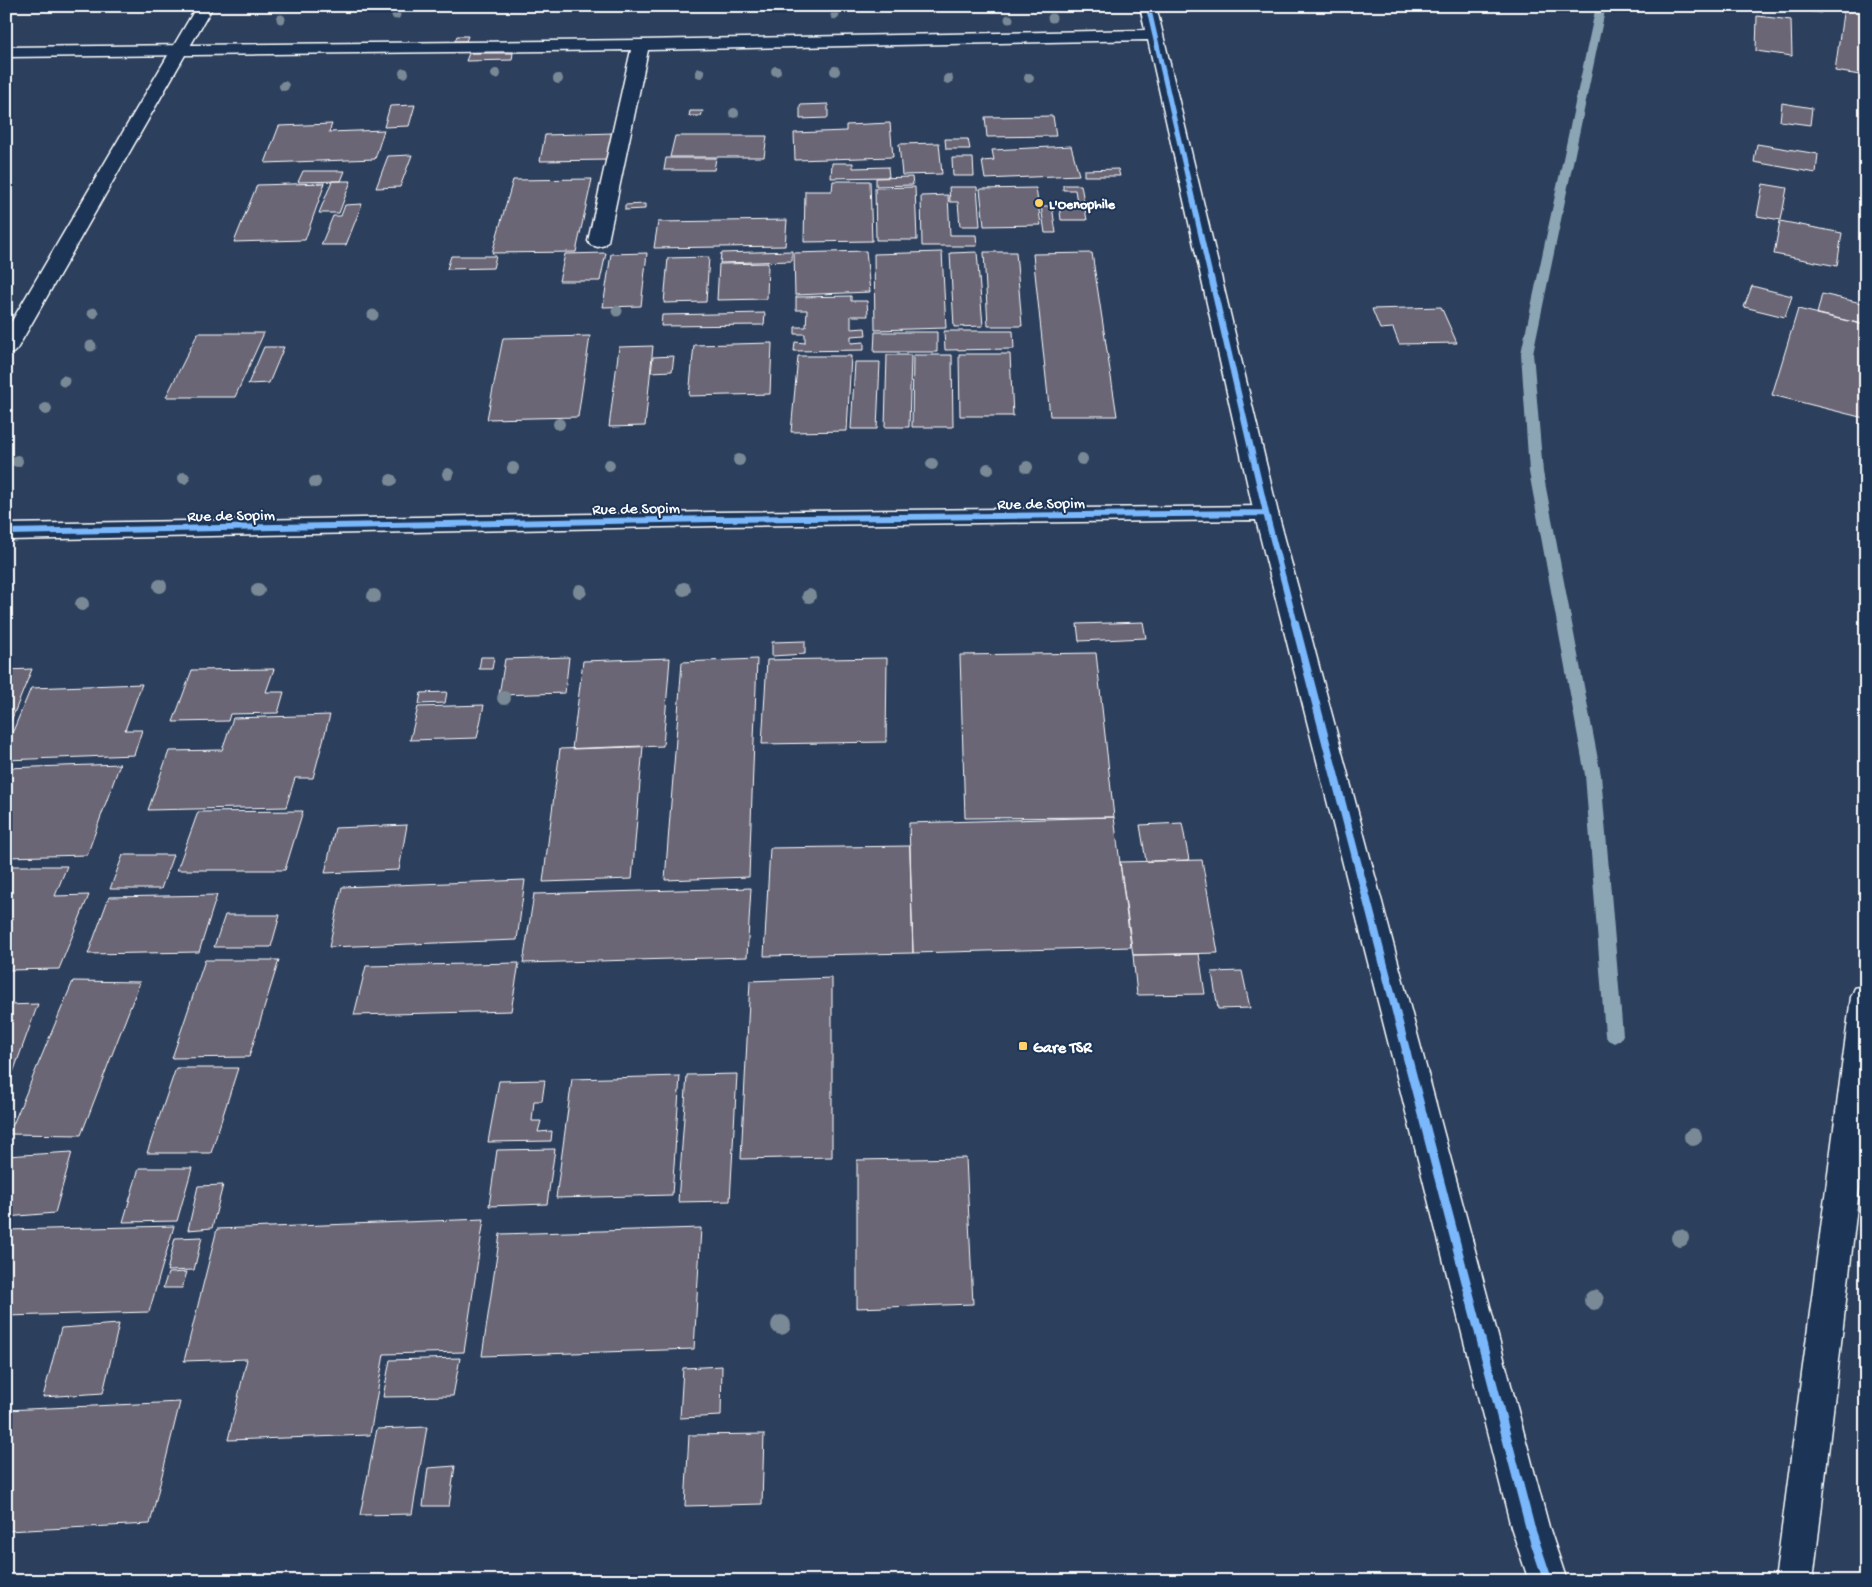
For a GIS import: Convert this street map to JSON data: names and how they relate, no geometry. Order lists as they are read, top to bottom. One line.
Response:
{"streets":{"street":["Rue de Sopim"]},"places":{"other":["L'Oenophile"],"transit":["Gare TSR"]}}
